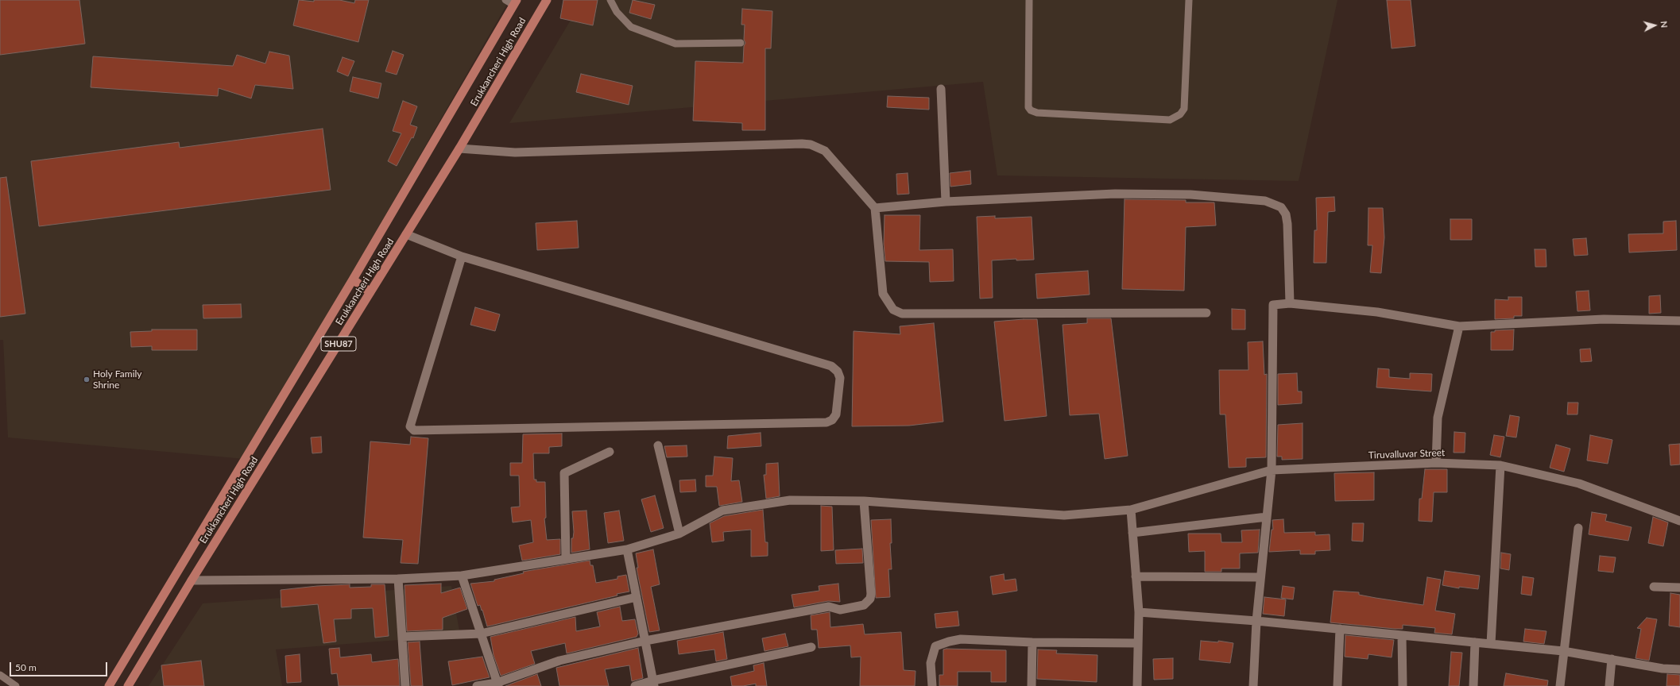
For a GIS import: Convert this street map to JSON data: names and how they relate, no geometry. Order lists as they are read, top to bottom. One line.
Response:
{"streets":{"main road":["Erukkancheri High Road","SHU87"],"street":["Tiruvalluvar Street"]},"crossings":[["Erukkancheri High Road","Tiruvalluvar Street"]],"places":["Holy Family Shrine"],"scale_bar":"50 m","north":"right"}
